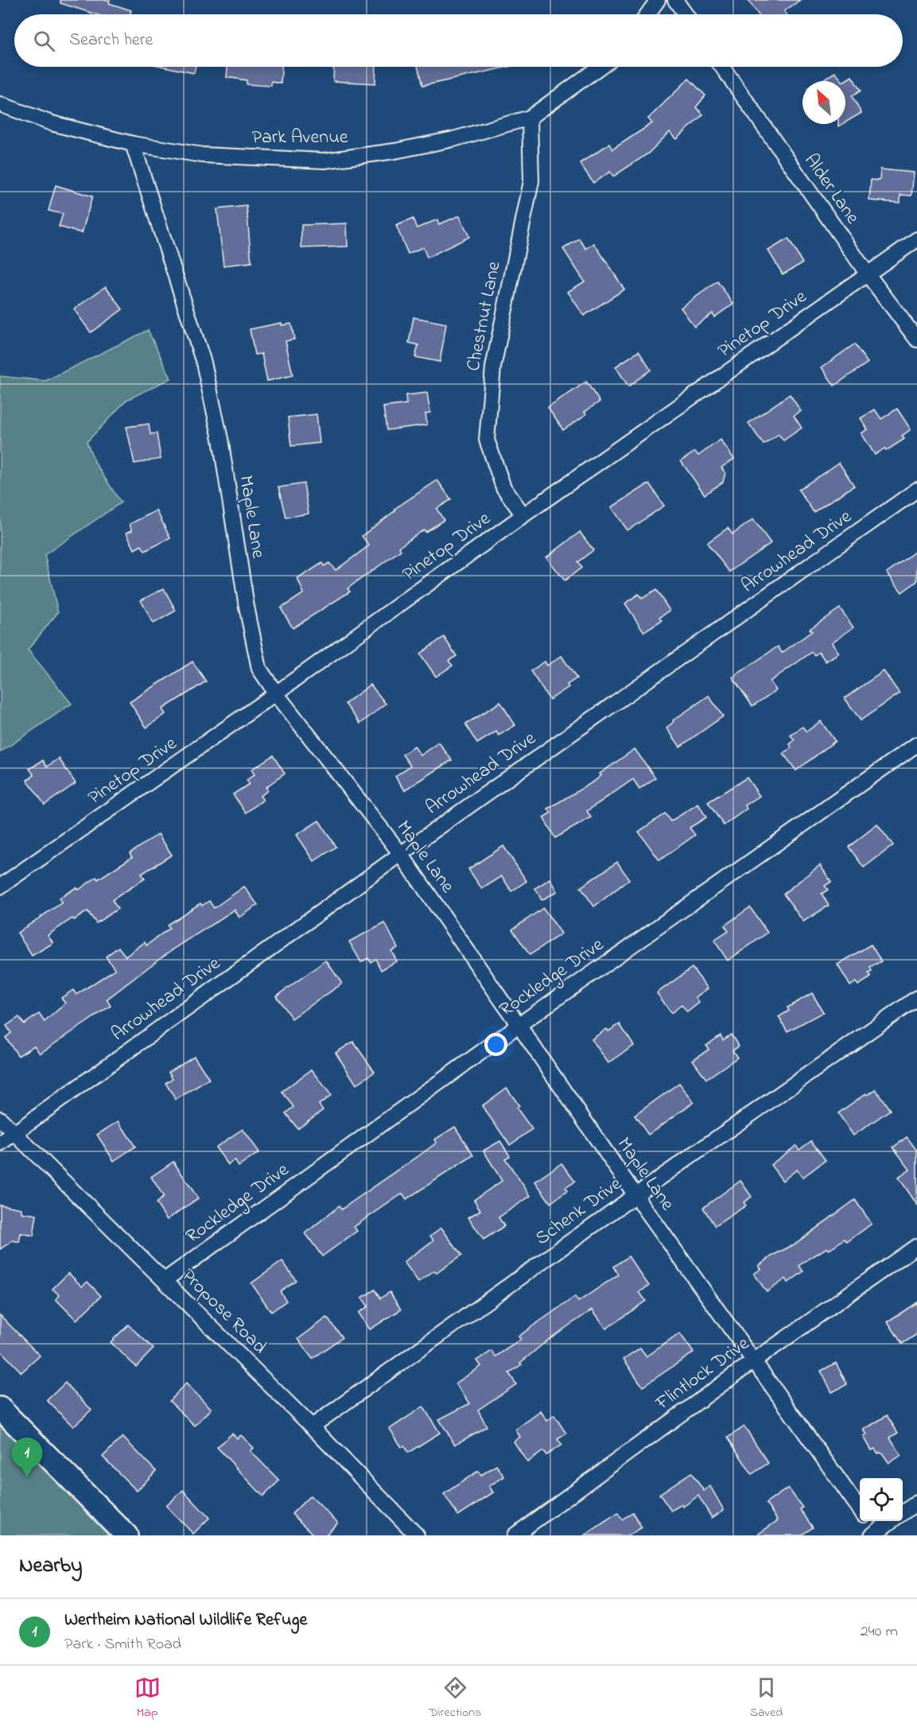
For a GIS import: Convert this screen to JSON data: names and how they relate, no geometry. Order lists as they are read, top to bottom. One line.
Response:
{"streets":{"street":["Park Avenue","Alder Lane","Chestnut Lane","Pinetop Drive","Maple Lane","Arrowhead Drive","Rockledge Drive","Schenk Drive","Propose Road","Flintlock Drive"]},"crossings":[["Park Avenue","Chestnut Lane"],["Park Avenue","Maple Lane"],["Alder Lane","Pinetop Drive"],["Chestnut Lane","Pinetop Drive"],["Pinetop Drive","Maple Lane"],["Maple Lane","Arrowhead Drive"],["Maple Lane","Rockledge Drive"],["Maple Lane","Schenk Drive"],["Maple Lane","Flintlock Drive"],["Arrowhead Drive","Propose Road"],["Rockledge Drive","Propose Road"],["Schenk Drive","Propose Road"]],"north":"top left","page":{"search":"Search here","pins":"1","heading":"Nearby","list":[{"mark":"1","name":"Wertheim National Wildlife Refuge","note":"Park · Smith Road","value":"240 m"}],"nav":["Map","Directions","Saved"]}}
